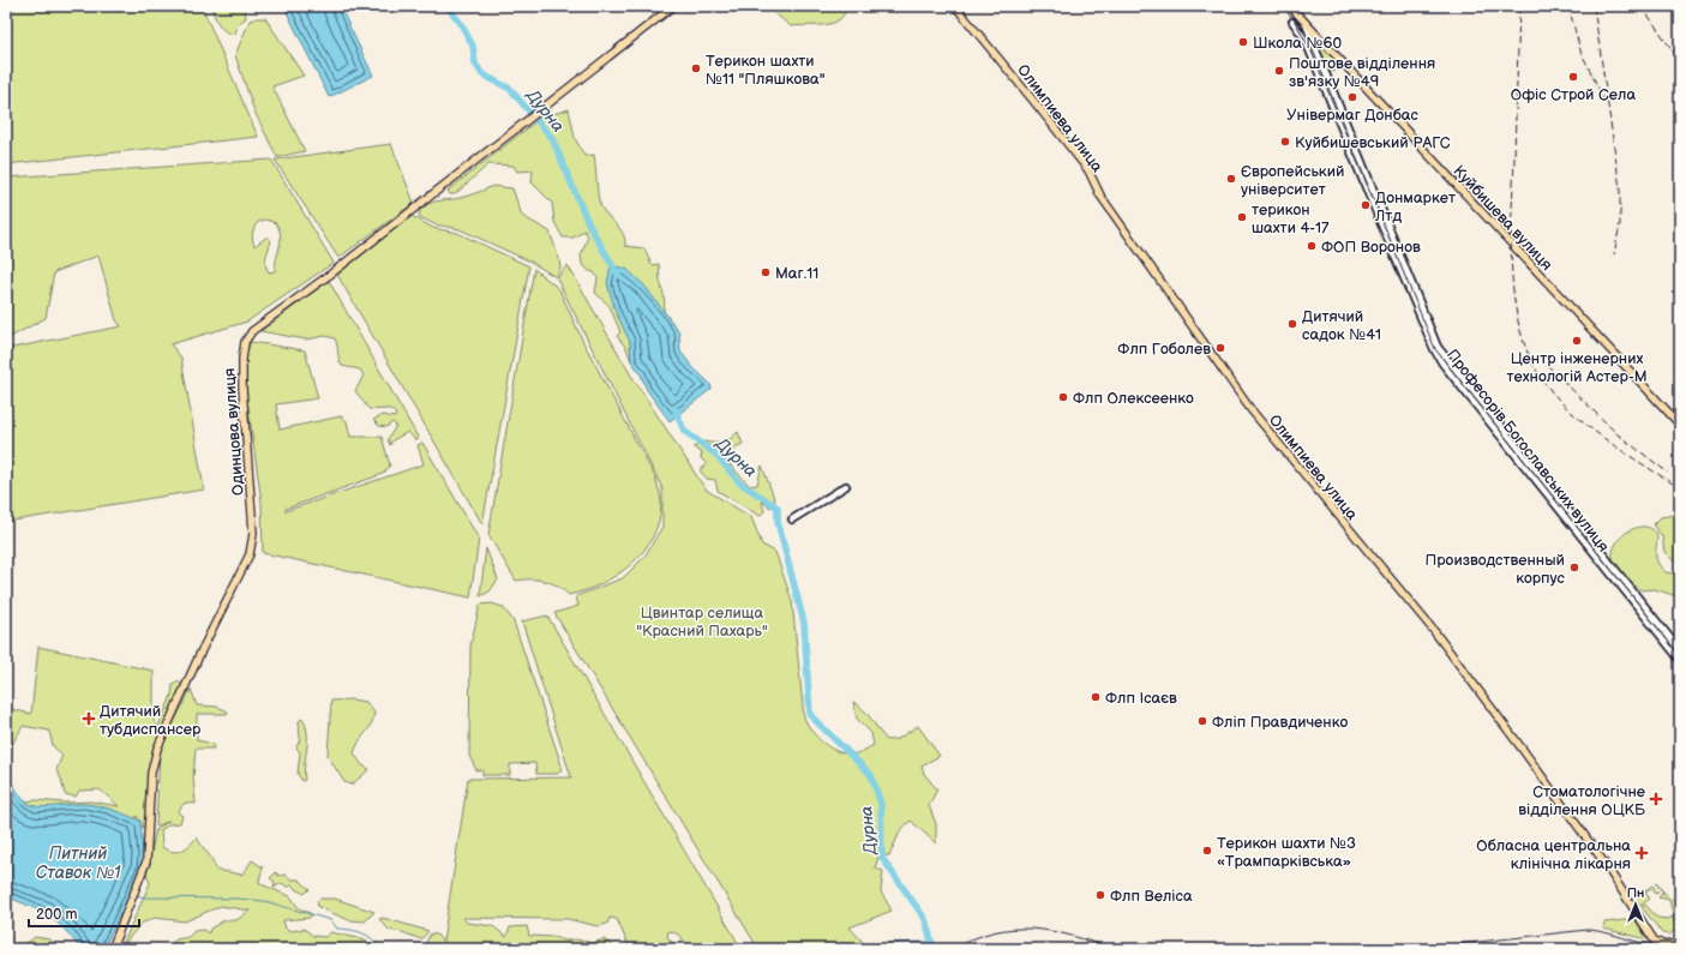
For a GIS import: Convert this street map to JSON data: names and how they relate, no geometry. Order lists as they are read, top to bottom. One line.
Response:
{"streets":{"main road":["Олимпиева улица","Куйбишева вулиця","Одинцова вулиця"],"street":["Професорів Богославських вулиця"]},"crossings":[["Куйбишева вулиця","Професорів Богославських вулиця"]],"water":["Дурна","Питний Ставок №1"],"parks":["Цвинтар селища \"Красний Пахарь\""],"places":{"other":["Школа №60","Терикон шахти №11 \"Пляшкова\"","Поштове відділення зв'язку №49","Офіс Строй Села","Універмаг Донбас","Куйбишевський РАГС","Європейський університет","Донмаркет Лтд","терикон шахти 4-17","ФОП Воронов","Маг.11","Дитячий садок №41","Центр інженерних технологій Астер-М","Флп Гоболев","Флп Олексеенко","Производственный корпус","Флп Ісаєв","Фліп Правдиченко","Терикон шахти №3 «Трампарківська»","Флп Веліса"],"health":["Дитячий тубдиспансер","Стоматологічне відділення ОЦКБ","Обласна центральна клінічна лікарня"]},"scale_bar":"200 m","north":"top"}
